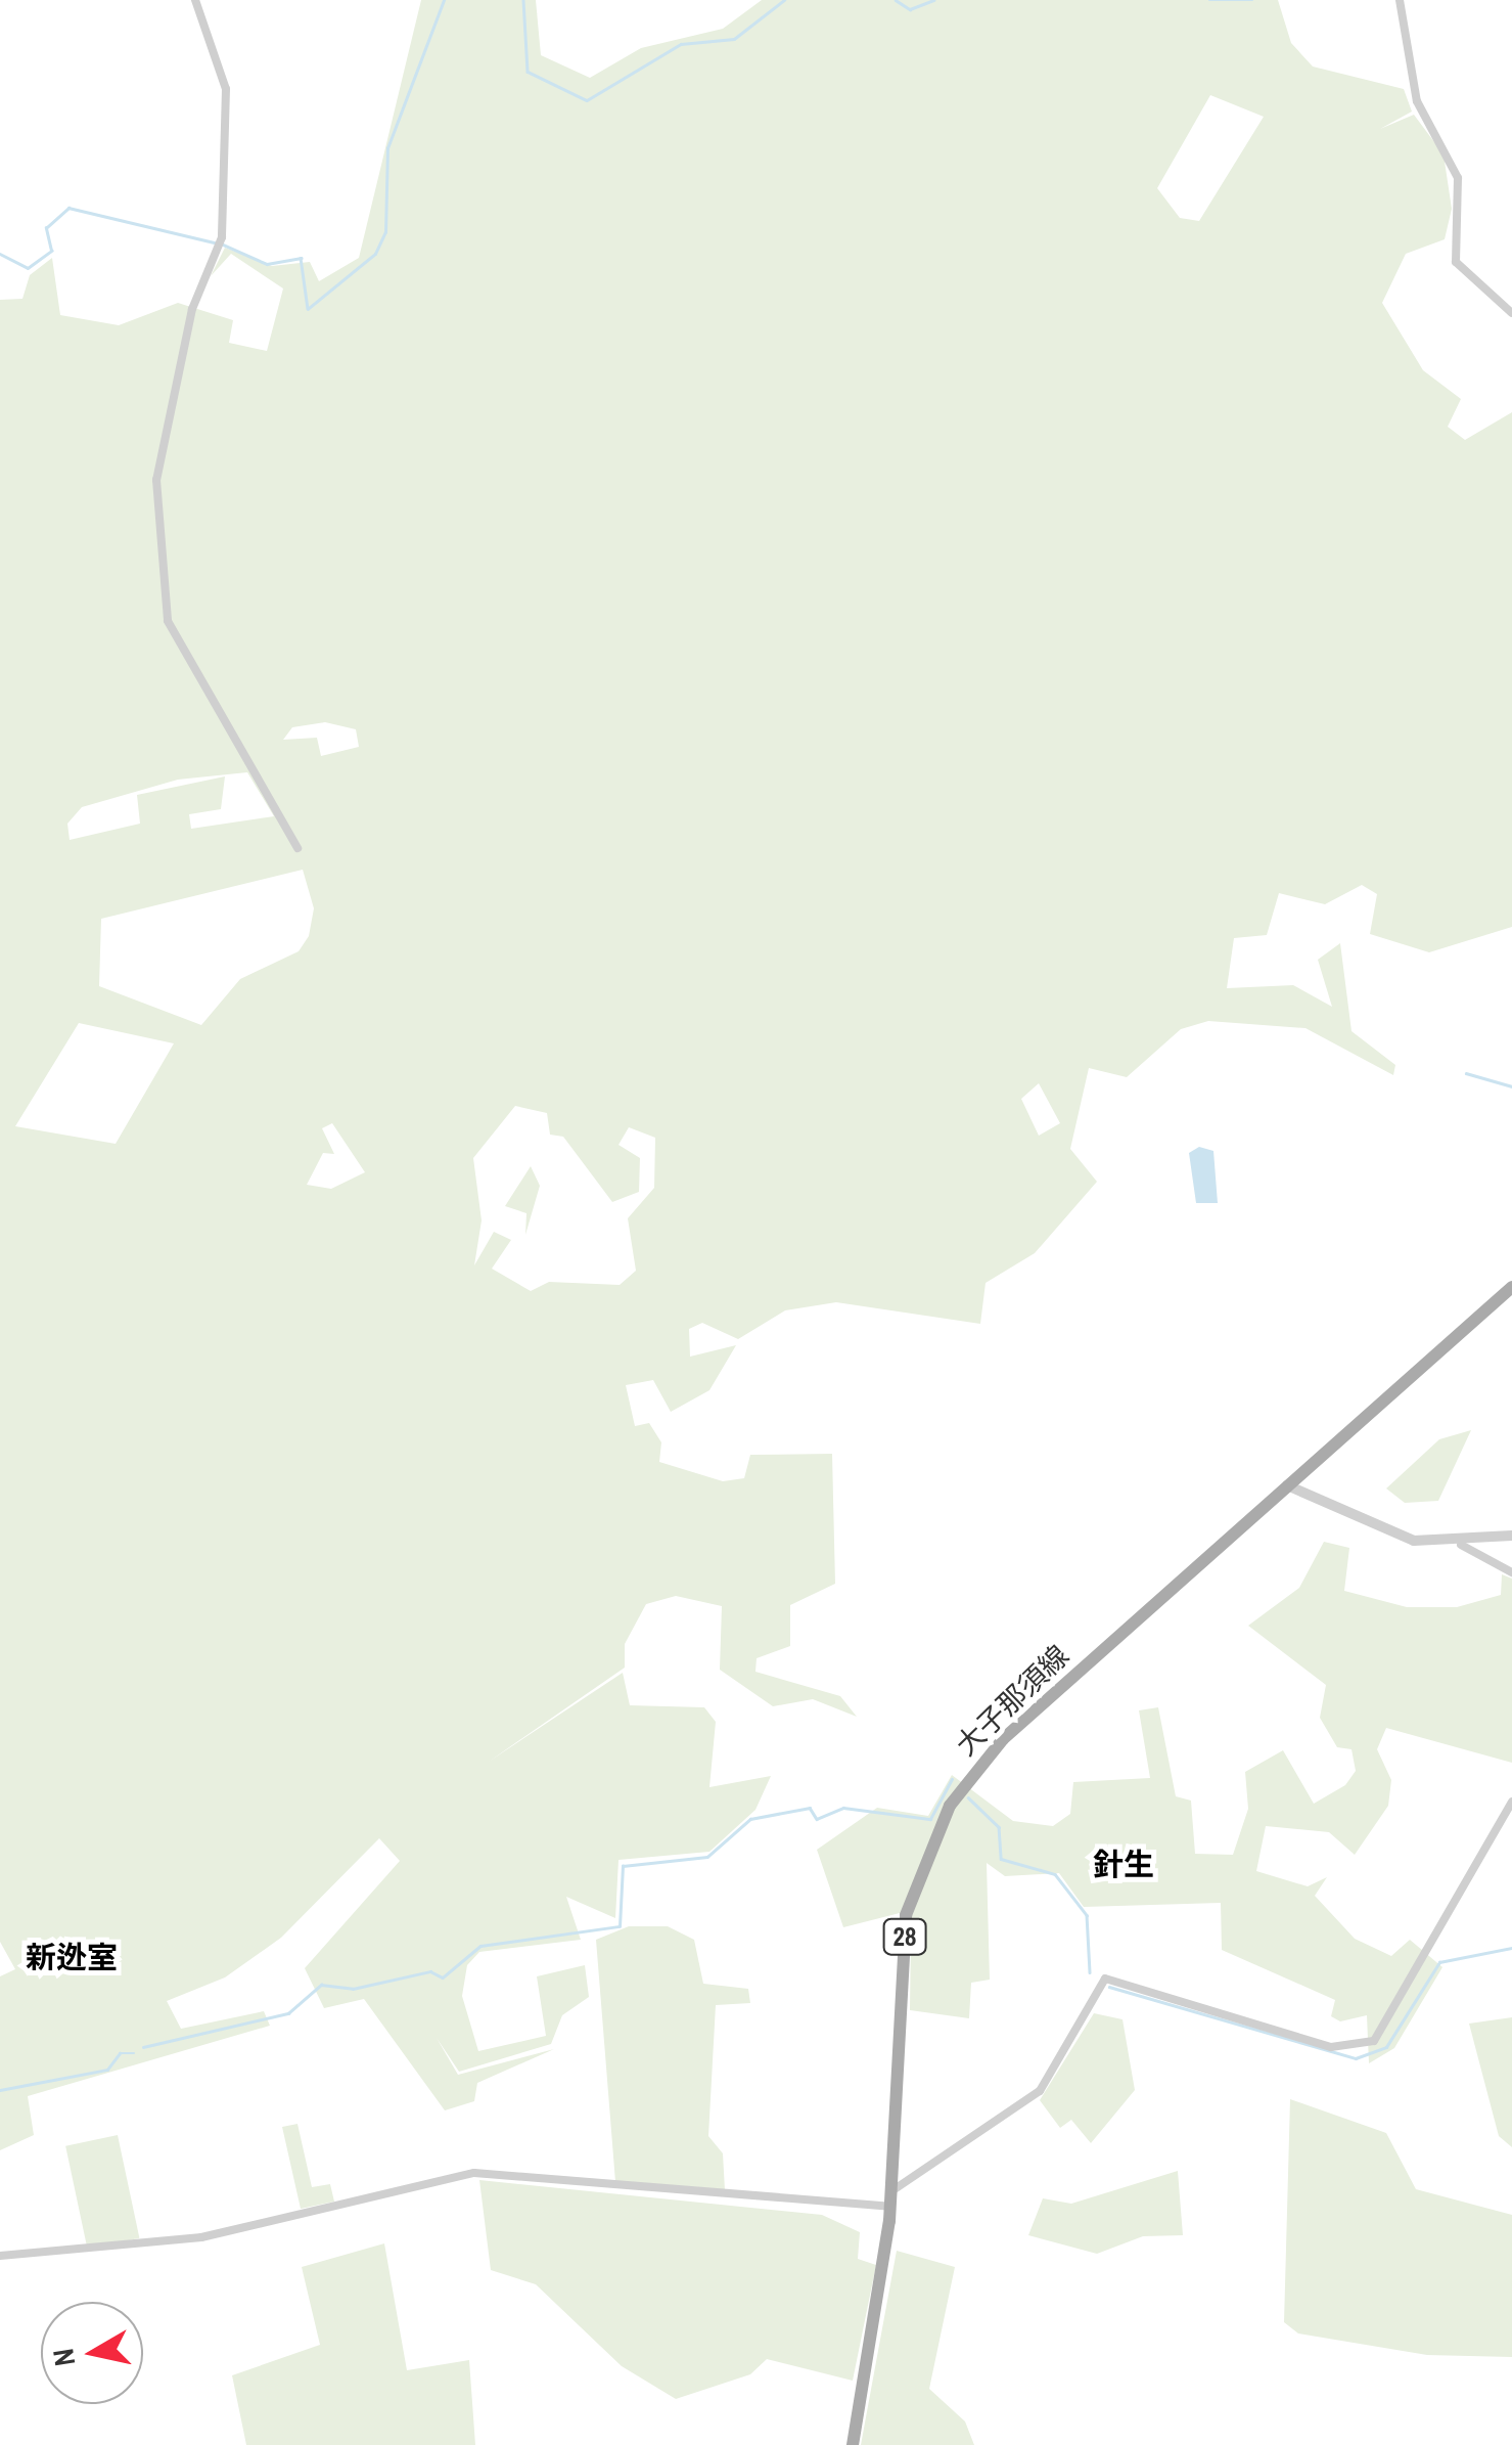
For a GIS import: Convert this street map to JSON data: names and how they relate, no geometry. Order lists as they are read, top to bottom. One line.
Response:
{"streets":{"main road":["大子那須線","28"]},"districts":["針生","新迯室"],"north":"left"}
